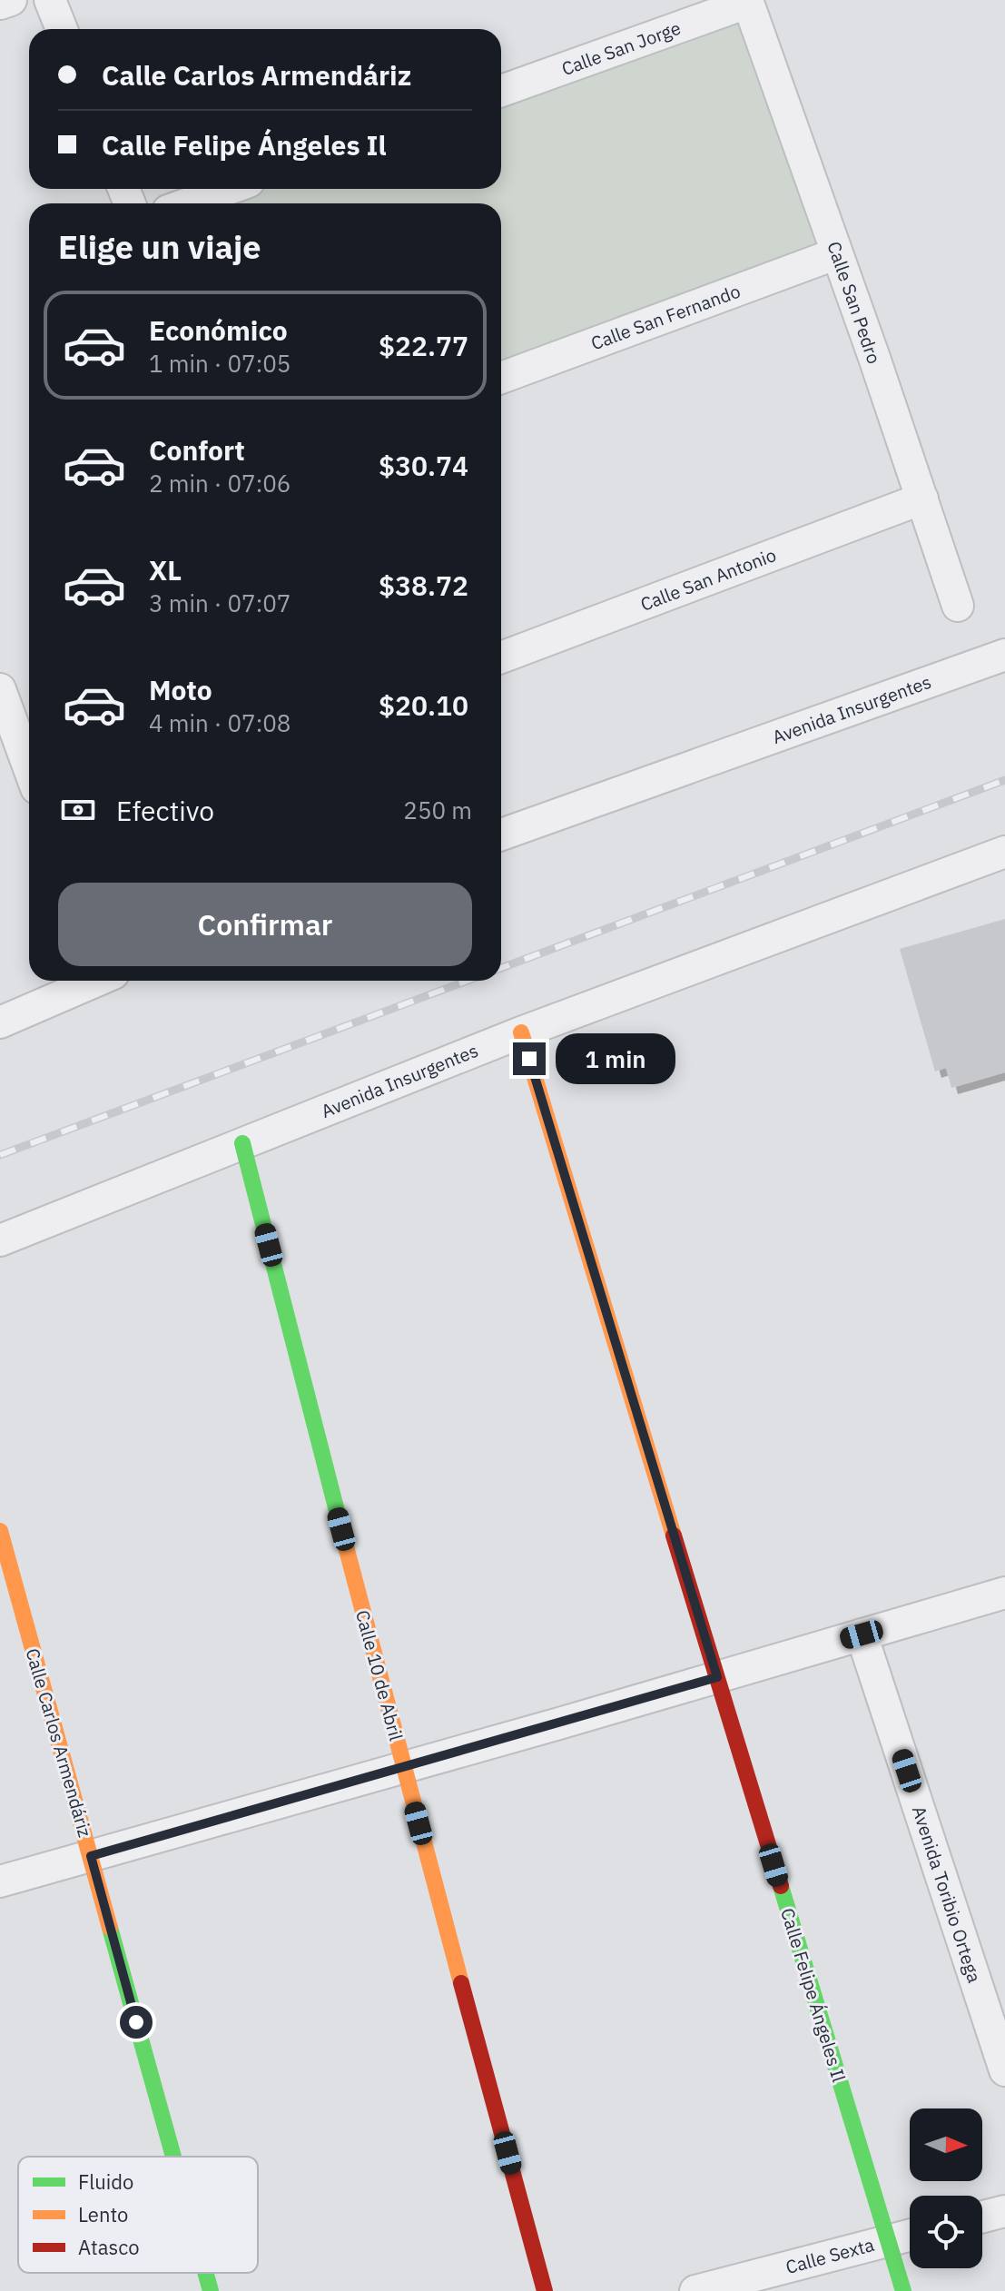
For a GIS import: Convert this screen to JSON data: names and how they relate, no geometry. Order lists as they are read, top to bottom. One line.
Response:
{"streets":{"street":["Calle San Jorge","Calle San Pedro","Calle San Fernando","Calle San Antonio","Avenida Insurgentes","Calle 10 de Abril","Calle Carlos Armendáriz","Avenida Toribio Ortega","Calle Felipe Ángeles Il","Calle Sexta"]},"crossings":[["Calle San Jorge","Calle San Pedro"],["Calle San Pedro","Calle San Fernando"],["Calle San Pedro","Calle San Antonio"],["Avenida Insurgentes","Calle 10 de Abril"],["Avenida Insurgentes","Calle Felipe Ángeles Il"],["Calle Felipe Ángeles Il","Calle Sexta"]],"legend":["Fluido","Lento","Atasco"],"north":"right","page":{"banner":["Calle Carlos Armendáriz","Calle Felipe Ángeles Il"],"heading":"Elige un viaje","list":[{"name":"Económico","note":"1 min · 07:05","value":"$22.77"},{"name":"Confort","note":"2 min · 07:06","value":"$30.74"},{"name":"XL","note":"3 min · 07:07","value":"$38.72"},{"name":"Moto","note":"4 min · 07:08","value":"$20.10"}],"pay":["Efectivo","250 m"],"buttons":"Confirmar","bubble":"1 min"}}
